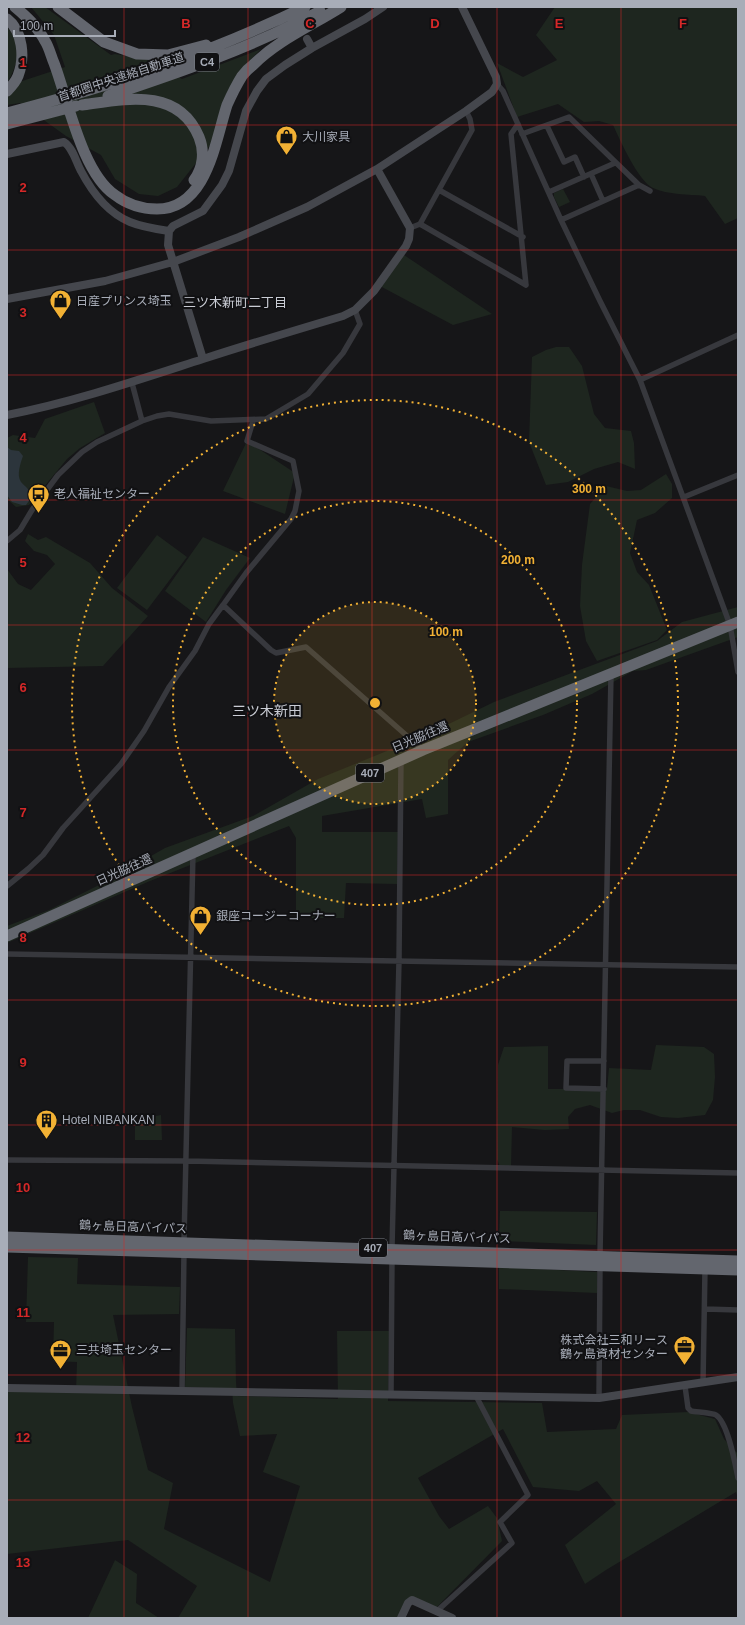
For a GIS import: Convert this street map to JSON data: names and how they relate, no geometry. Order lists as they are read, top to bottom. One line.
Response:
{"streets":{"highway":["C4","首都圏中央連絡自動車道","日光脇往還","407","鶴ヶ島日高バイパス"]},"districts":["三ツ木新町二丁目","三ツ木新田"],"places":{"shop":["大川家具","日産プリンス埼玉","銀座コージーコーナー"],"bus stop":["老人福祉センター"],"building":["Hotel NIBANKAN"],"office":["株式会社三和リース 鶴ヶ島資材センター","三共埼玉センター"]},"scale_bar":"100 m","grid":{"columns":["B","C","D","E","F"],"rows":["1","2","3","4","5","6","7","8","9","10","11","12","13"]},"rings":["300 m","200 m","100 m"]}
